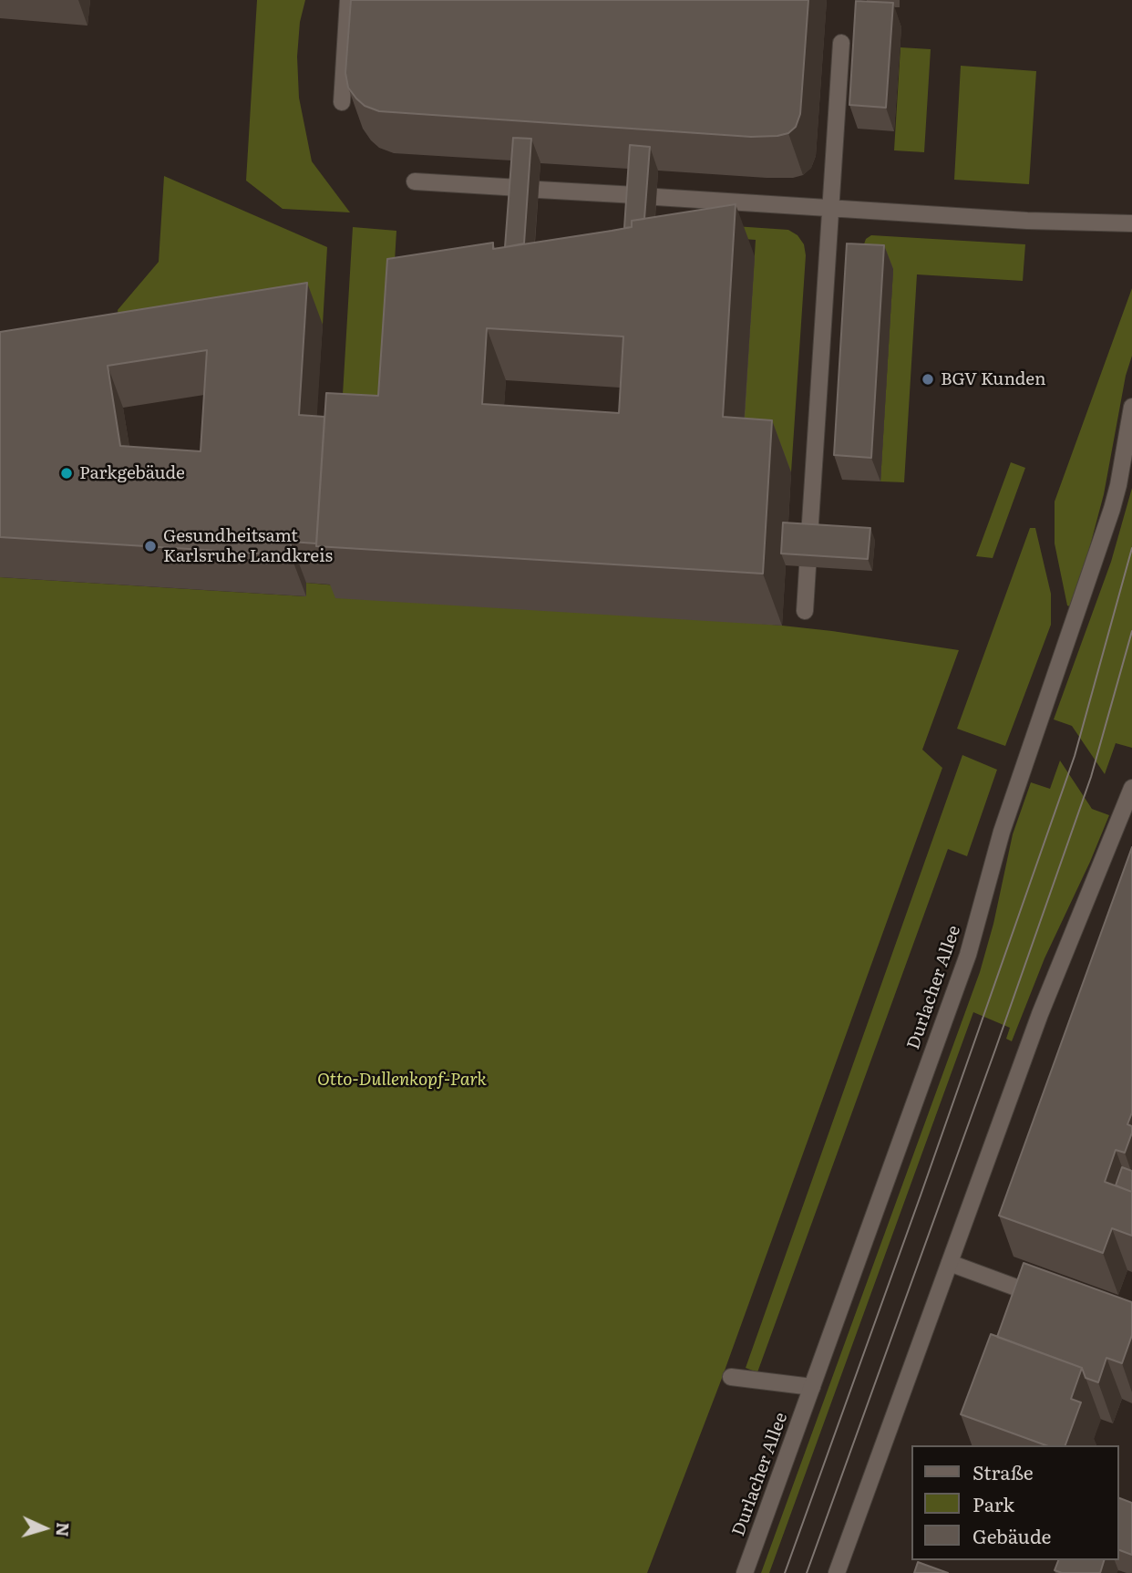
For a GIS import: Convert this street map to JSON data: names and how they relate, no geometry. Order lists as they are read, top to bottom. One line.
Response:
{"streets":{"street":["Durlacher Allee"]},"parks":["Otto-Dullenkopf-Park"],"places":["BGV Kunden","Parkgebäude","Gesundheitsamt Karlsruhe Landkreis"],"legend":["Straße","Park","Gebäude"],"north":"right"}
